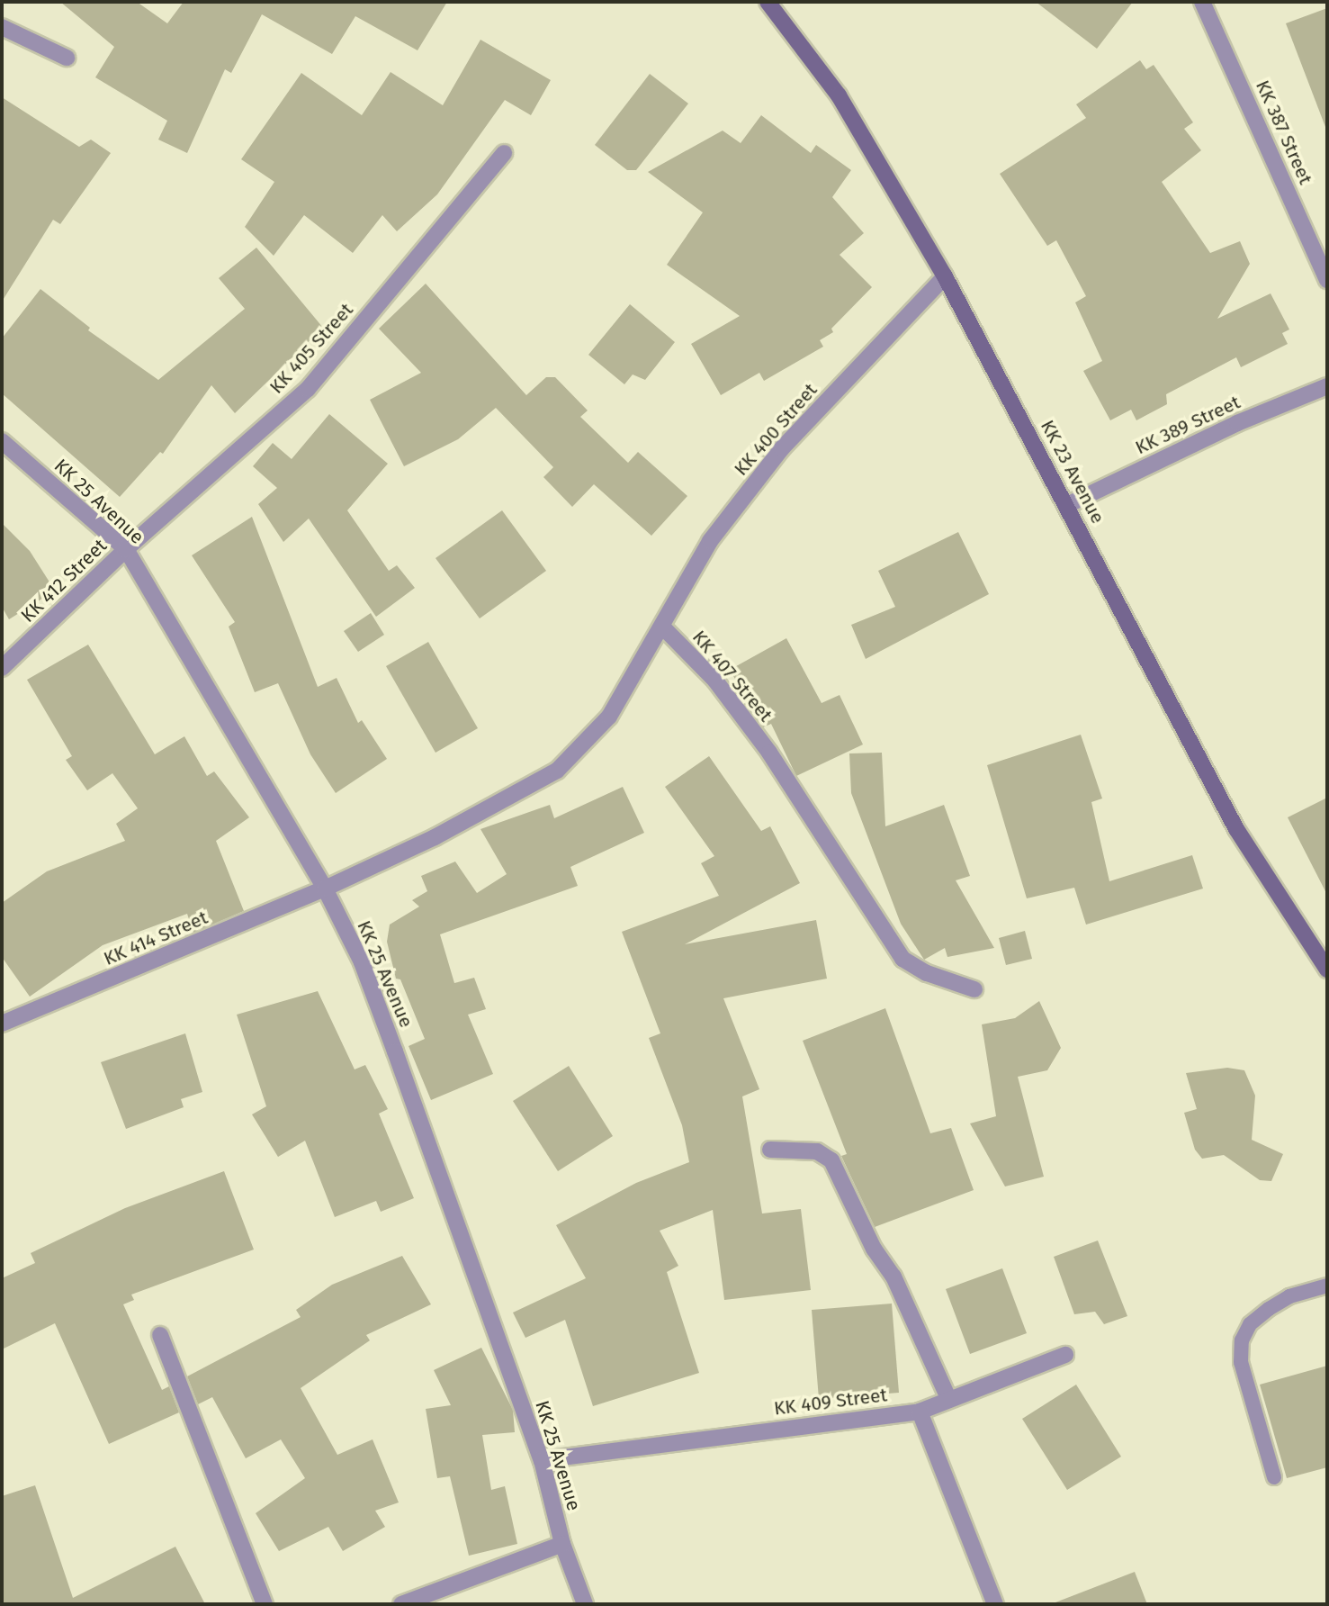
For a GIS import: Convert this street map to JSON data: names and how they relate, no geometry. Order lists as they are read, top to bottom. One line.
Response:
{"streets":{"main road":["KK 23 Avenue"],"street":["KK 387 Street","KK 405 Street","KK 389 Street","KK 400 Street","KK 25 Avenue","KK 412 Street","KK 407 Street","KK 414 Street","KK 409 Street"]},"crossings":[["KK 405 Street","KK 25 Avenue"],["KK 405 Street","KK 412 Street"],["KK 389 Street","KK 23 Avenue"],["KK 400 Street","KK 23 Avenue"],["KK 400 Street","KK 407 Street"],["KK 25 Avenue","KK 412 Street"],["KK 25 Avenue","KK 407 Street"],["KK 25 Avenue","KK 414 Street"],["KK 25 Avenue","KK 409 Street"],["KK 407 Street","KK 414 Street"]]}
